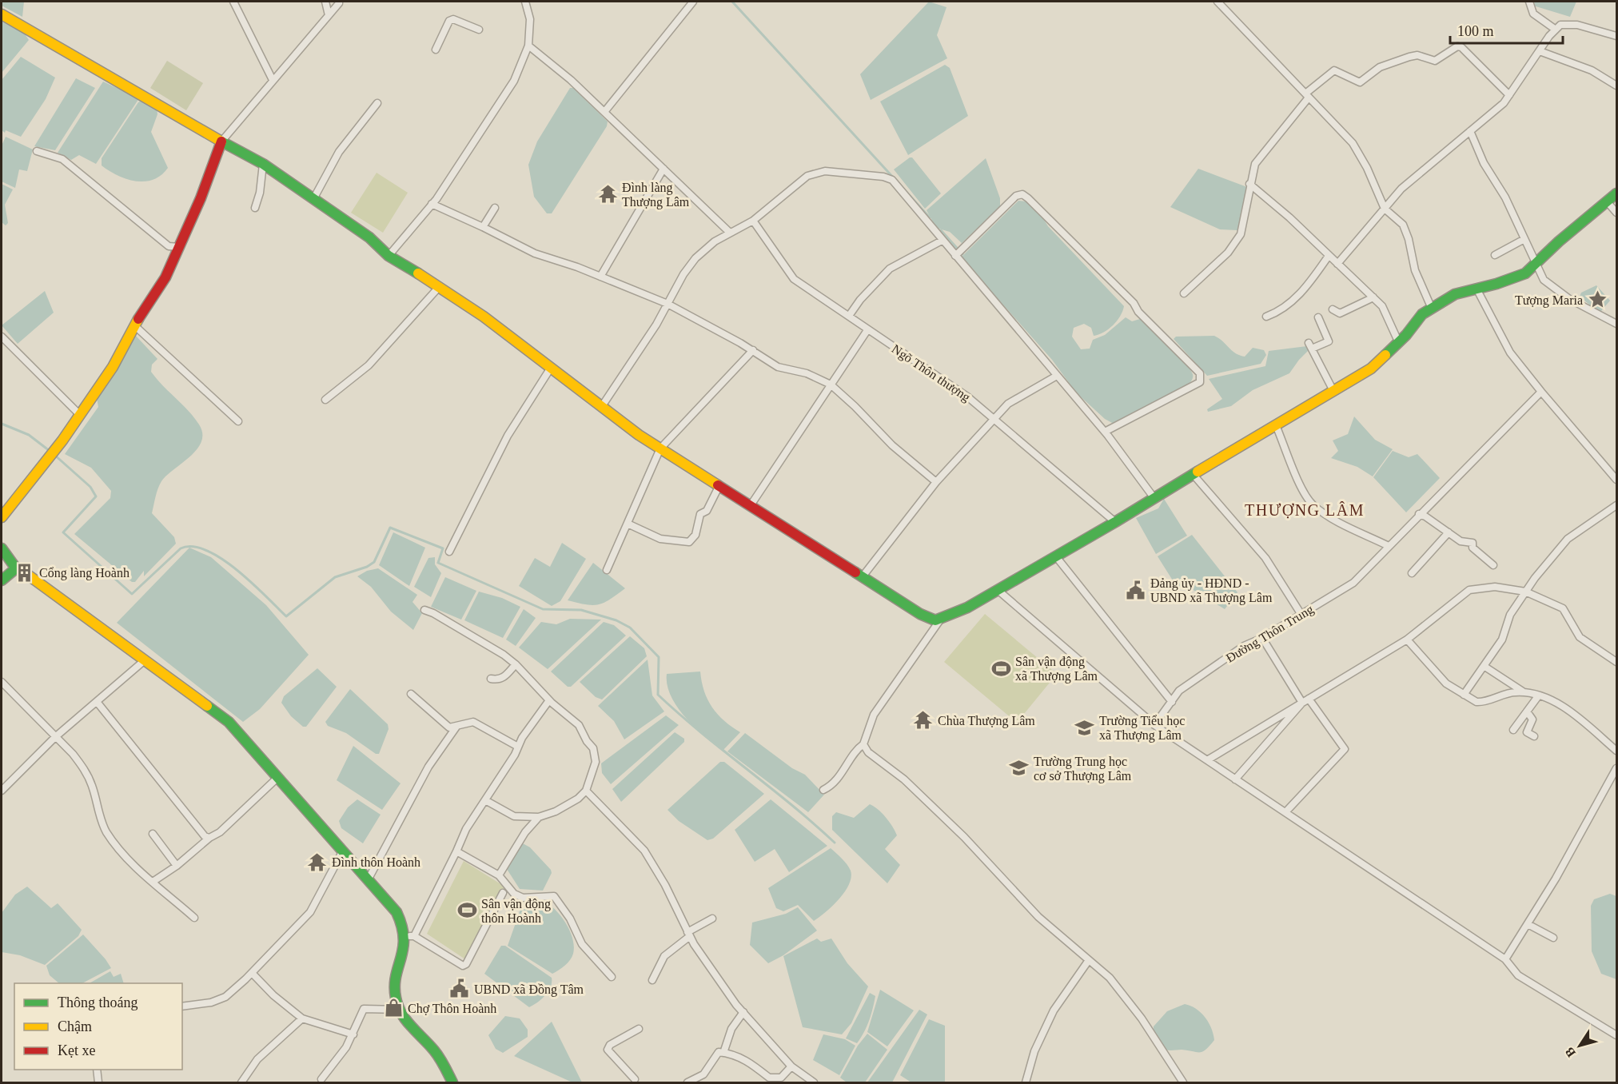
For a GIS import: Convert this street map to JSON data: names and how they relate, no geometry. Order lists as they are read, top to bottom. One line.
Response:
{"streets":{"street":["Ngõ Thôn thượng","Đường Thôn Trung"]},"districts":["THƯỢNG LÂM"],"places":{"temple":["Đình làng Thượng Lâm","Chùa Thượng Lâm","Đình thôn Hoành"],"place":["Tượng Maria"],"building":["Cổng làng Hoành"],"public building":["Đảng ủy - HĐND - UBND xã Thượng Lâm","UBND xã Đồng Tâm"],"sports":["Sân vận động xã Thượng Lâm","Sân vận động thôn Hoành"],"school or university":["Trường Tiểu học xã Thượng Lâm","Trường Trung học cơ sở Thượng Lâm"],"shop":["Chợ Thôn Hoành"]},"legend":["Thông thoáng","Chậm","Kẹt xe"],"scale_bar":"100 m","north":"bottom left"}
